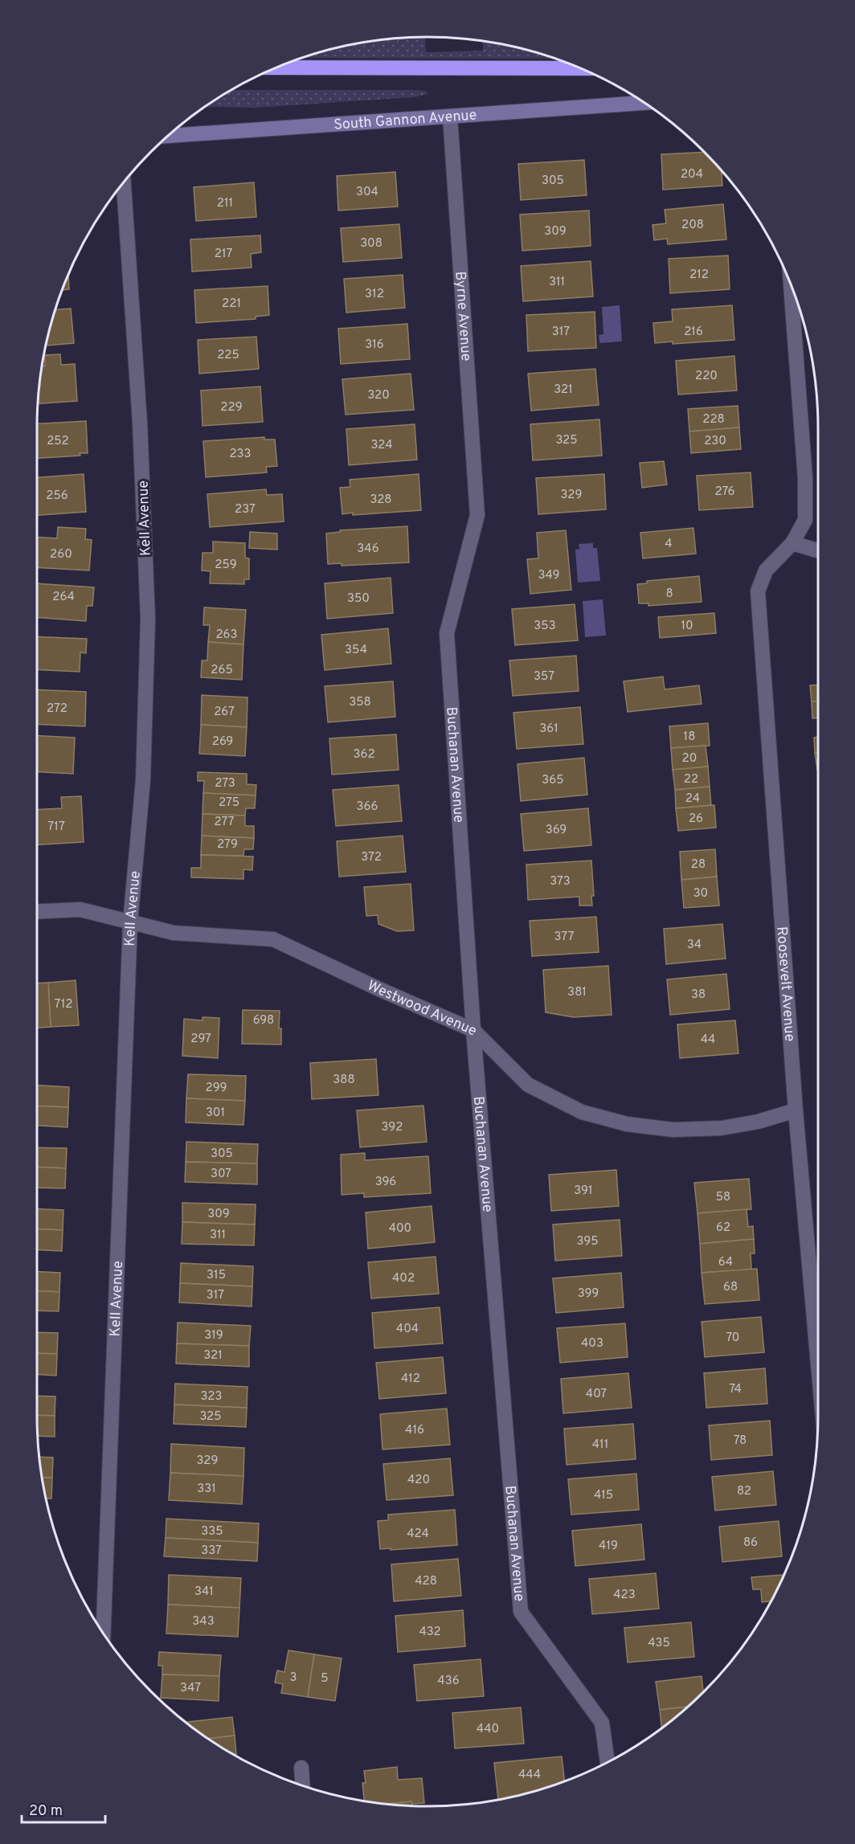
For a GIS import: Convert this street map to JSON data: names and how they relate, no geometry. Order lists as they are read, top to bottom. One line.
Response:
{"streets":{"main road":["South Gannon Avenue"],"street":["Byrne Avenue","Kell Avenue","Buchanan Avenue","Roosevelt Avenue","Westwood Avenue"]},"crossings":[["South Gannon Avenue","Byrne Avenue"],["Byrne Avenue","Buchanan Avenue"],["Kell Avenue","Westwood Avenue"],["Buchanan Avenue","Westwood Avenue"],["Roosevelt Avenue","Westwood Avenue"]],"house_numbers":["204","305","304","211","208","309","308","217","212","311","312","221","317","216","316","225","220","321","320","229","228","325","252","230","324","233","276","329","256","328","237","4","346","260","259","349","8","264","350","353","10","263","354","265","357","358","272","267","361","18","269","362","20","22","365","273","24","275","366","26","277","717","369","279","372","28","373","30","377","34","381","38","712","698","297","44","388","299","301","392","305","307","396","391","58","309","62","400","311","395","64","315","402","68","399","317","404","319","70","403","321","412","74","407","323","325","416","78","411","329","420","331","82","415","335","424","86","419","337","428","341","423","343","432","435","3","5","436","347","440","444"],"scale_bar":"20 m"}
